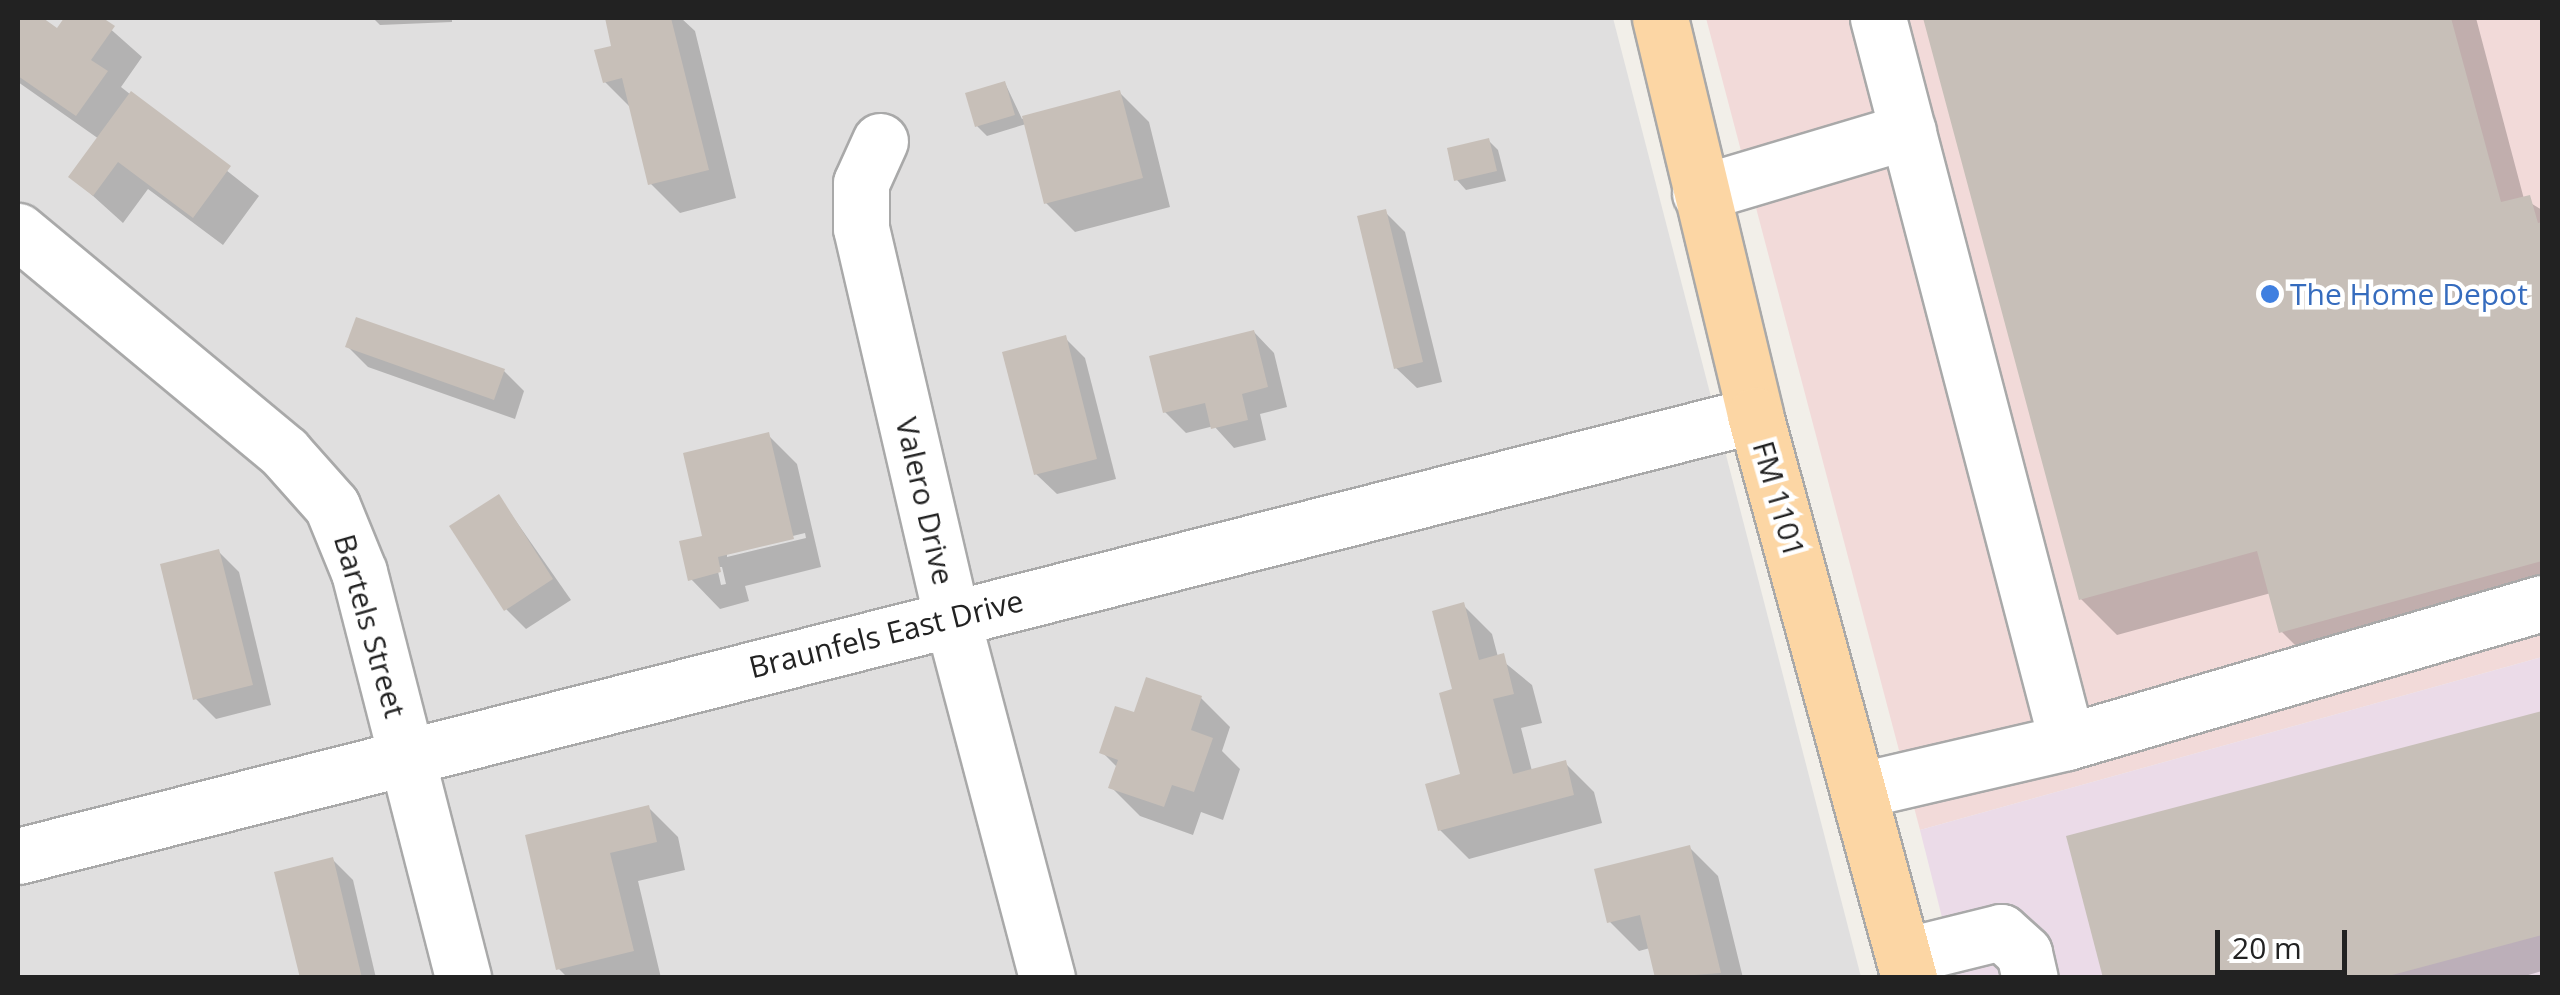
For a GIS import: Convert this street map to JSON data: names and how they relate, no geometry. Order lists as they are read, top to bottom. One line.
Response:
{"streets":{"main road":["FM 1101"],"street":["Valero Drive","Bartels Street","Braunfels East Drive"]},"crossings":[["FM 1101","Braunfels East Drive"],["Valero Drive","Braunfels East Drive"],["Bartels Street","Braunfels East Drive"]],"places":["The Home Depot"],"scale_bar":"20 m"}
